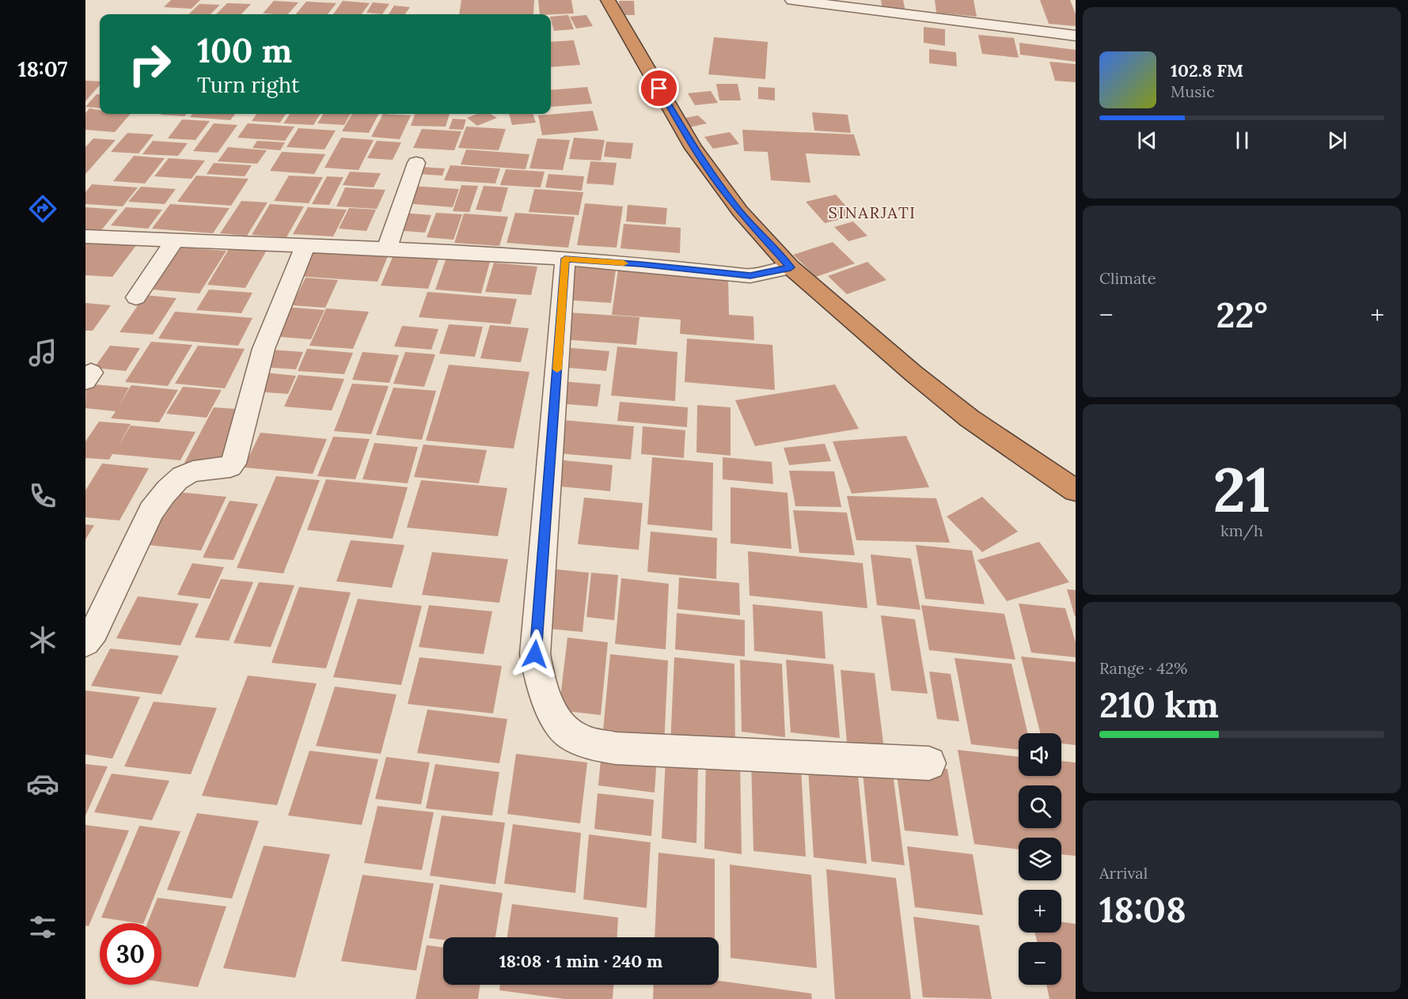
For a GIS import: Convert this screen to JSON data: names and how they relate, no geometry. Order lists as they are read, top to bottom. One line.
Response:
{"districts":["SINARJATI"],"page":{"tabs":"18:07","turn":["100 m","Turn right"],"song":["102.8 FM","Music"],"tile":["Climate",["21","km/h"],["Range · 42%","210 km"],["Arrival","18:08"]],"heat":["−","22°","+"],"map_buttons":["+","−"],"limit":"30","trip":"18:08 · 1 min · 240 m"}}
